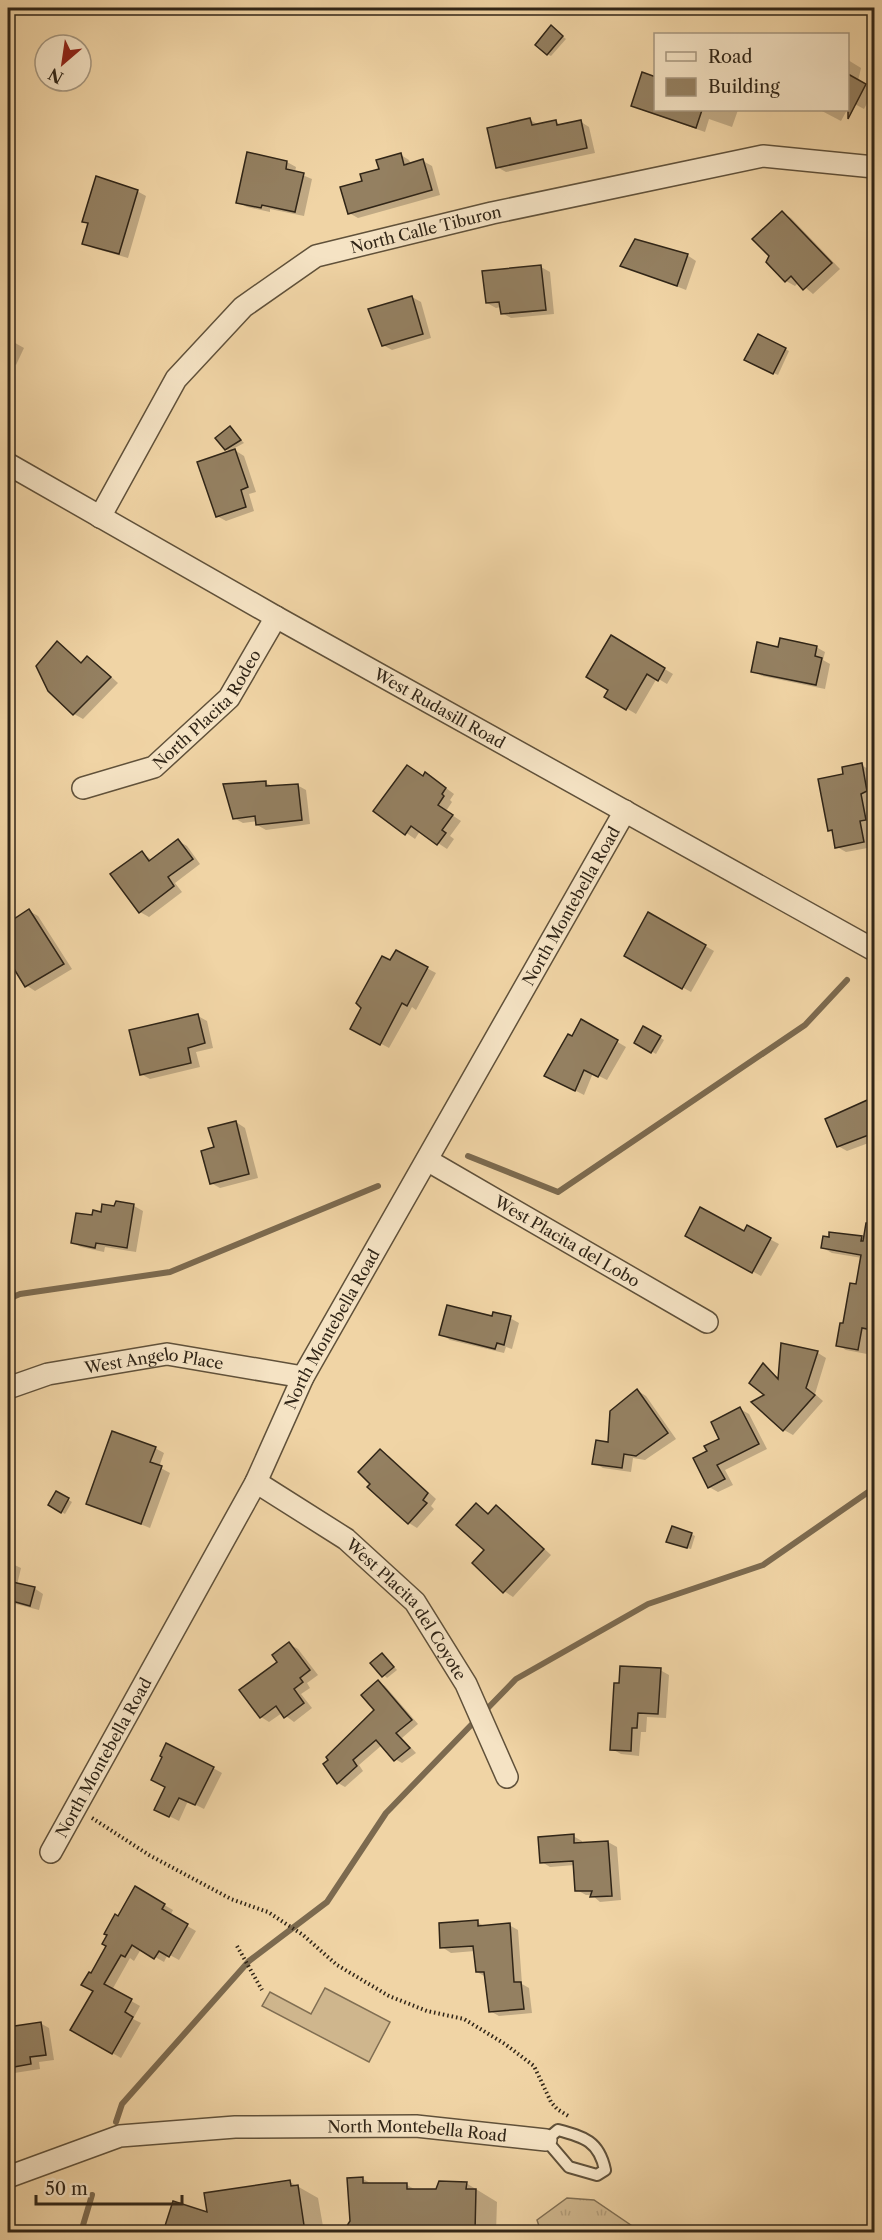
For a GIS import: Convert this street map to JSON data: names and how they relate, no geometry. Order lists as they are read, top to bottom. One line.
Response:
{"streets":{"street":["North Calle Tiburon","North Placita Rodeo","West Rudasill Road","North Montebella Road","West Placita del Lobo","West Angelo Place","West Placita del Coyote"]},"crossings":[["North Calle Tiburon","West Rudasill Road"],["North Placita Rodeo","West Rudasill Road"],["West Rudasill Road","North Montebella Road"],["North Montebella Road","West Placita del Lobo"],["North Montebella Road","West Angelo Place"],["North Montebella Road","West Placita del Coyote"]],"legend":["Road","Building"],"scale_bar":"50 m","north":"bottom left"}
